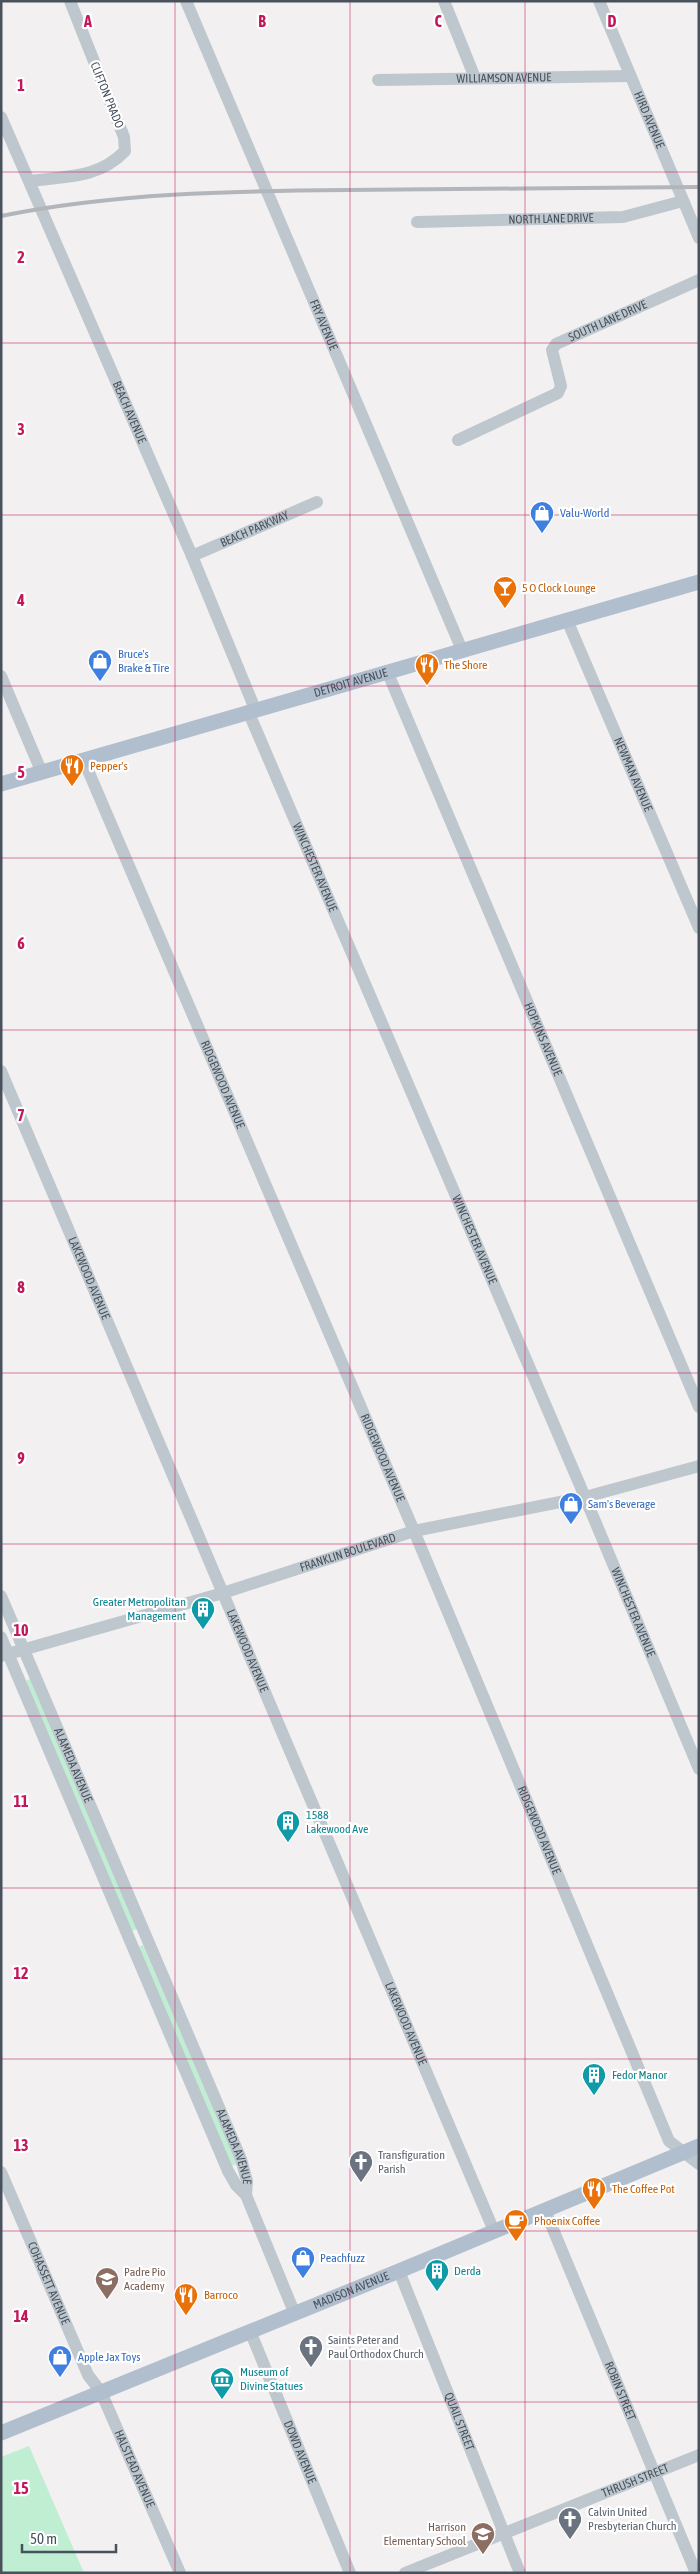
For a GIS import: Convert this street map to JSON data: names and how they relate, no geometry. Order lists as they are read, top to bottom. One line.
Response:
{"streets":{"main road":["DETROIT AVENUE","MADISON AVENUE"],"street":["WILLIAMSON AVENUE","CLIFTON PRADO","HIRD AVENUE","NORTH LANE DRIVE","SOUTH LANE DRIVE","FRY AVENUE","BEACH AVENUE","BEACH PARKWAY","NEWMAN AVENUE","WINCHESTER AVENUE","HOPKINS AVENUE","RIDGEWOOD AVENUE","LAKEWOOD AVENUE","FRANKLIN BOULEVARD","ALAMEDA AVENUE","COHASSETT AVENUE","ROBIN STREET","QUAIL STREET","DOWD AVENUE","HALSTEAD AVENUE","THRUSH STREET"]},"crossings":[["WILLIAMSON AVENUE","HIRD AVENUE"],["CLIFTON PRADO","BEACH AVENUE"],["HIRD AVENUE","NORTH LANE DRIVE"],["FRY AVENUE","DETROIT AVENUE"],["BEACH AVENUE","BEACH PARKWAY"],["BEACH AVENUE","DETROIT AVENUE"],["BEACH AVENUE","WINCHESTER AVENUE"],["DETROIT AVENUE","NEWMAN AVENUE"],["DETROIT AVENUE","WINCHESTER AVENUE"],["DETROIT AVENUE","HOPKINS AVENUE"],["DETROIT AVENUE","RIDGEWOOD AVENUE"],["WINCHESTER AVENUE","FRANKLIN BOULEVARD"],["RIDGEWOOD AVENUE","FRANKLIN BOULEVARD"],["RIDGEWOOD AVENUE","MADISON AVENUE"],["LAKEWOOD AVENUE","FRANKLIN BOULEVARD"],["LAKEWOOD AVENUE","MADISON AVENUE"],["FRANKLIN BOULEVARD","ALAMEDA AVENUE"],["ALAMEDA AVENUE","MADISON AVENUE"],["COHASSETT AVENUE","MADISON AVENUE"],["COHASSETT AVENUE","HALSTEAD AVENUE"],["MADISON AVENUE","ROBIN STREET"],["MADISON AVENUE","QUAIL STREET"],["MADISON AVENUE","DOWD AVENUE"],["MADISON AVENUE","HALSTEAD AVENUE"],["ROBIN STREET","THRUSH STREET"],["QUAIL STREET","THRUSH STREET"]],"places":{"shop":["Valu-World","Bruce's Brake & Tire","Sam's Beverage","Peachfuzz","Apple Jax Toys"],"bar":["5 O Clock Lounge"],"restaurant":["The Shore","Pepper's","The Coffee Pot","Barroco"],"building":["Greater Metropolitan Management","1588 Lakewood Ave","Fedor Manor","Derda"],"church":["Transfiguration Parish","Saints Peter and Paul Orthodox Church","Calvin United Presbyterian Church"],"cafe":["Phoenix Coffee"],"school or university":["Padre Pio Academy","Harrison Elementary School"],"museum":["Museum of Divine Statues"]},"scale_bar":"50 m","grid":{"columns":["A","B","C","D"],"rows":["1","2","3","4","5","6","7","8","9","10","11","12","13","14","15"]}}
